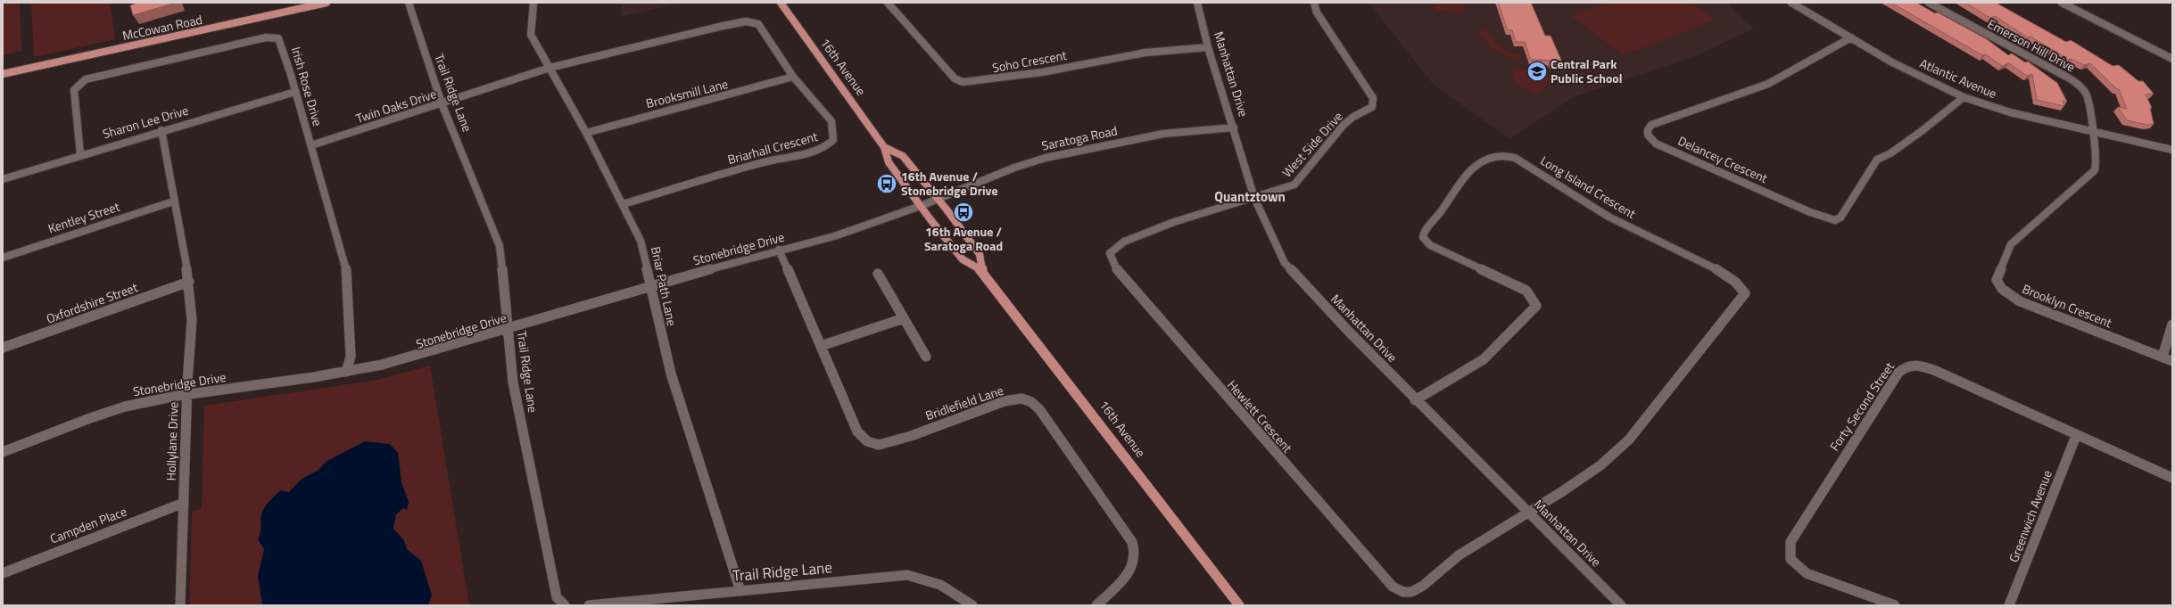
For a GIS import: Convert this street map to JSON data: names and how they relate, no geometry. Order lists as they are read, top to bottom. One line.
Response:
{"streets":{"main road":["McCowan Road","16th Avenue"],"street":["Emerson Hill Drive","Soho Crescent","Manhattan Drive","Atlantic Avenue","Irish Rose Drive","Trail Ridge Lane","Brooksmill Lane","Twin Oaks Drive","Sharon Lee Drive","Saratoga Road","West Side Drive","Briarhall Crescent","Delancey Crescent","Long Island Crescent","Kentley Street","Stonebridge Drive","Briar Path Lane","Oxfordshire Street","Brooklyn Crescent","Bridlefield Lane","Forty Second Street","Hewlett Crescent","Hollylane Drive","Greenwich Avenue","Campden Place"]},"crossings":[["Emerson Hill Drive","Atlantic Avenue"],["Emerson Hill Drive","Brooklyn Crescent"],["Soho Crescent","Manhattan Drive"],["16th Avenue","Saratoga Road"],["16th Avenue","Stonebridge Drive"],["Manhattan Drive","Saratoga Road"],["Manhattan Drive","West Side Drive"],["Manhattan Drive","Long Island Crescent"],["Manhattan Drive","Hewlett Crescent"],["Atlantic Avenue","Delancey Crescent"],["Atlantic Avenue","Brooklyn Crescent"],["Irish Rose Drive","Twin Oaks Drive"],["Irish Rose Drive","Sharon Lee Drive"],["Irish Rose Drive","Stonebridge Drive"],["Trail Ridge Lane","Twin Oaks Drive"],["Trail Ridge Lane","Stonebridge Drive"],["Trail Ridge Lane","Briar Path Lane"],["Brooksmill Lane","Briarhall Crescent"],["Brooksmill Lane","Briar Path Lane"],["Twin Oaks Drive","Briarhall Crescent"],["Twin Oaks Drive","Briar Path Lane"],["Sharon Lee Drive","Hollylane Drive"],["Saratoga Road","Stonebridge Drive"],["West Side Drive","Hewlett Crescent"],["Briarhall Crescent","Briar Path Lane"],["Long Island Crescent","Hewlett Crescent"],["Kentley Street","Hollylane Drive"],["Stonebridge Drive","Briar Path Lane"],["Stonebridge Drive","Bridlefield Lane"],["Stonebridge Drive","Hollylane Drive"],["Oxfordshire Street","Hollylane Drive"],["Forty Second Street","Greenwich Avenue"],["Hollylane Drive","Campden Place"]],"districts":["Quantztown"],"places":{"school or university":["Central Park Public School"],"bus stop":["16th Avenue / Stonebridge Drive","16th Avenue / Saratoga Road"]}}
